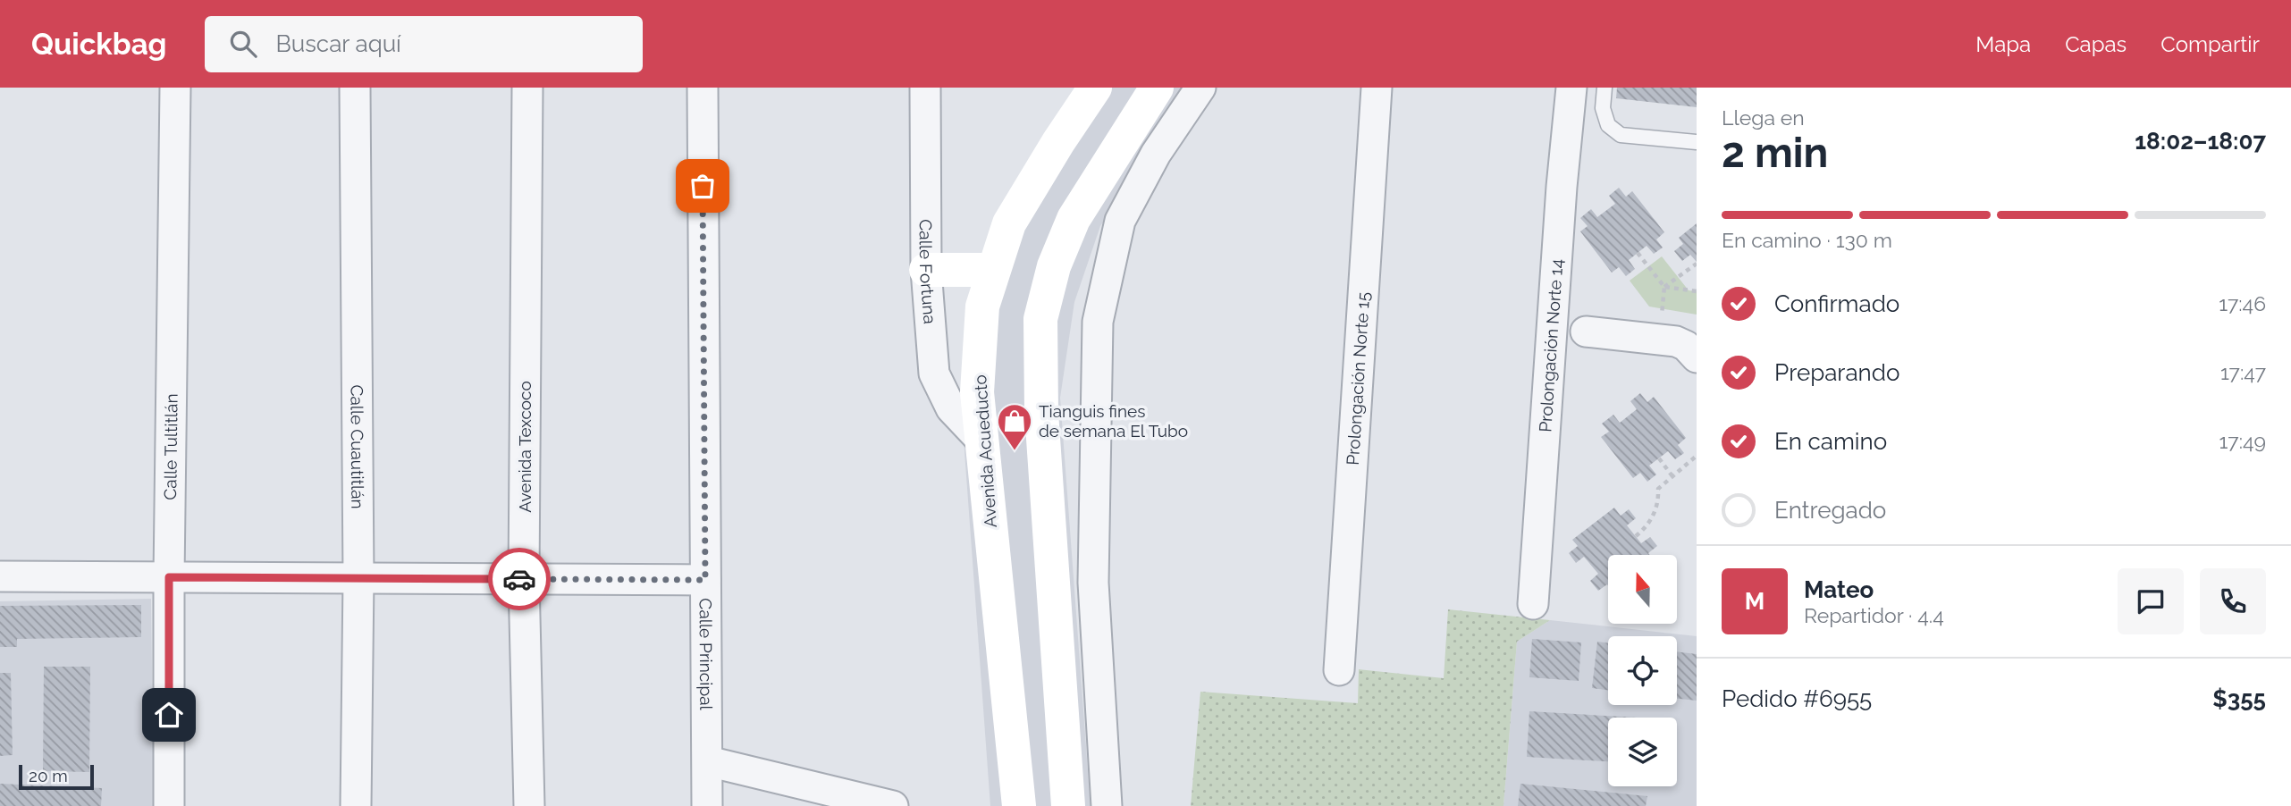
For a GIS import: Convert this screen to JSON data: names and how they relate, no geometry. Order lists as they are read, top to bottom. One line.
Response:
{"streets":{"street":["Calle Fortuna","Prolongación Norte 14","Prolongación Norte 15","Calle Tultitlán","Calle Cuautitlán","Avenida Texcoco","Avenida Acueducto","Calle Principal"]},"crossings":[["Calle Fortuna","Avenida Acueducto"]],"places":{"shop":["Tianguis fines de semana El Tubo"]},"scale_bar":"20 m","north":"top","page":{"header":"Quickbag","search":"Buscar aquí","nav":["Mapa","Capas","Compartir"],"heading":["2 min","Llega en","18:02–18:07"],"panel":["Mateo","Repartidor · 4.4","Pedido #6955","$355"],"bar":"En camino · 130 m","list":[["Confirmado","17:46"],["Preparando","17:47"],["En camino","17:49"],"Entregado"],"round":"M","scale":"20 m"}}
